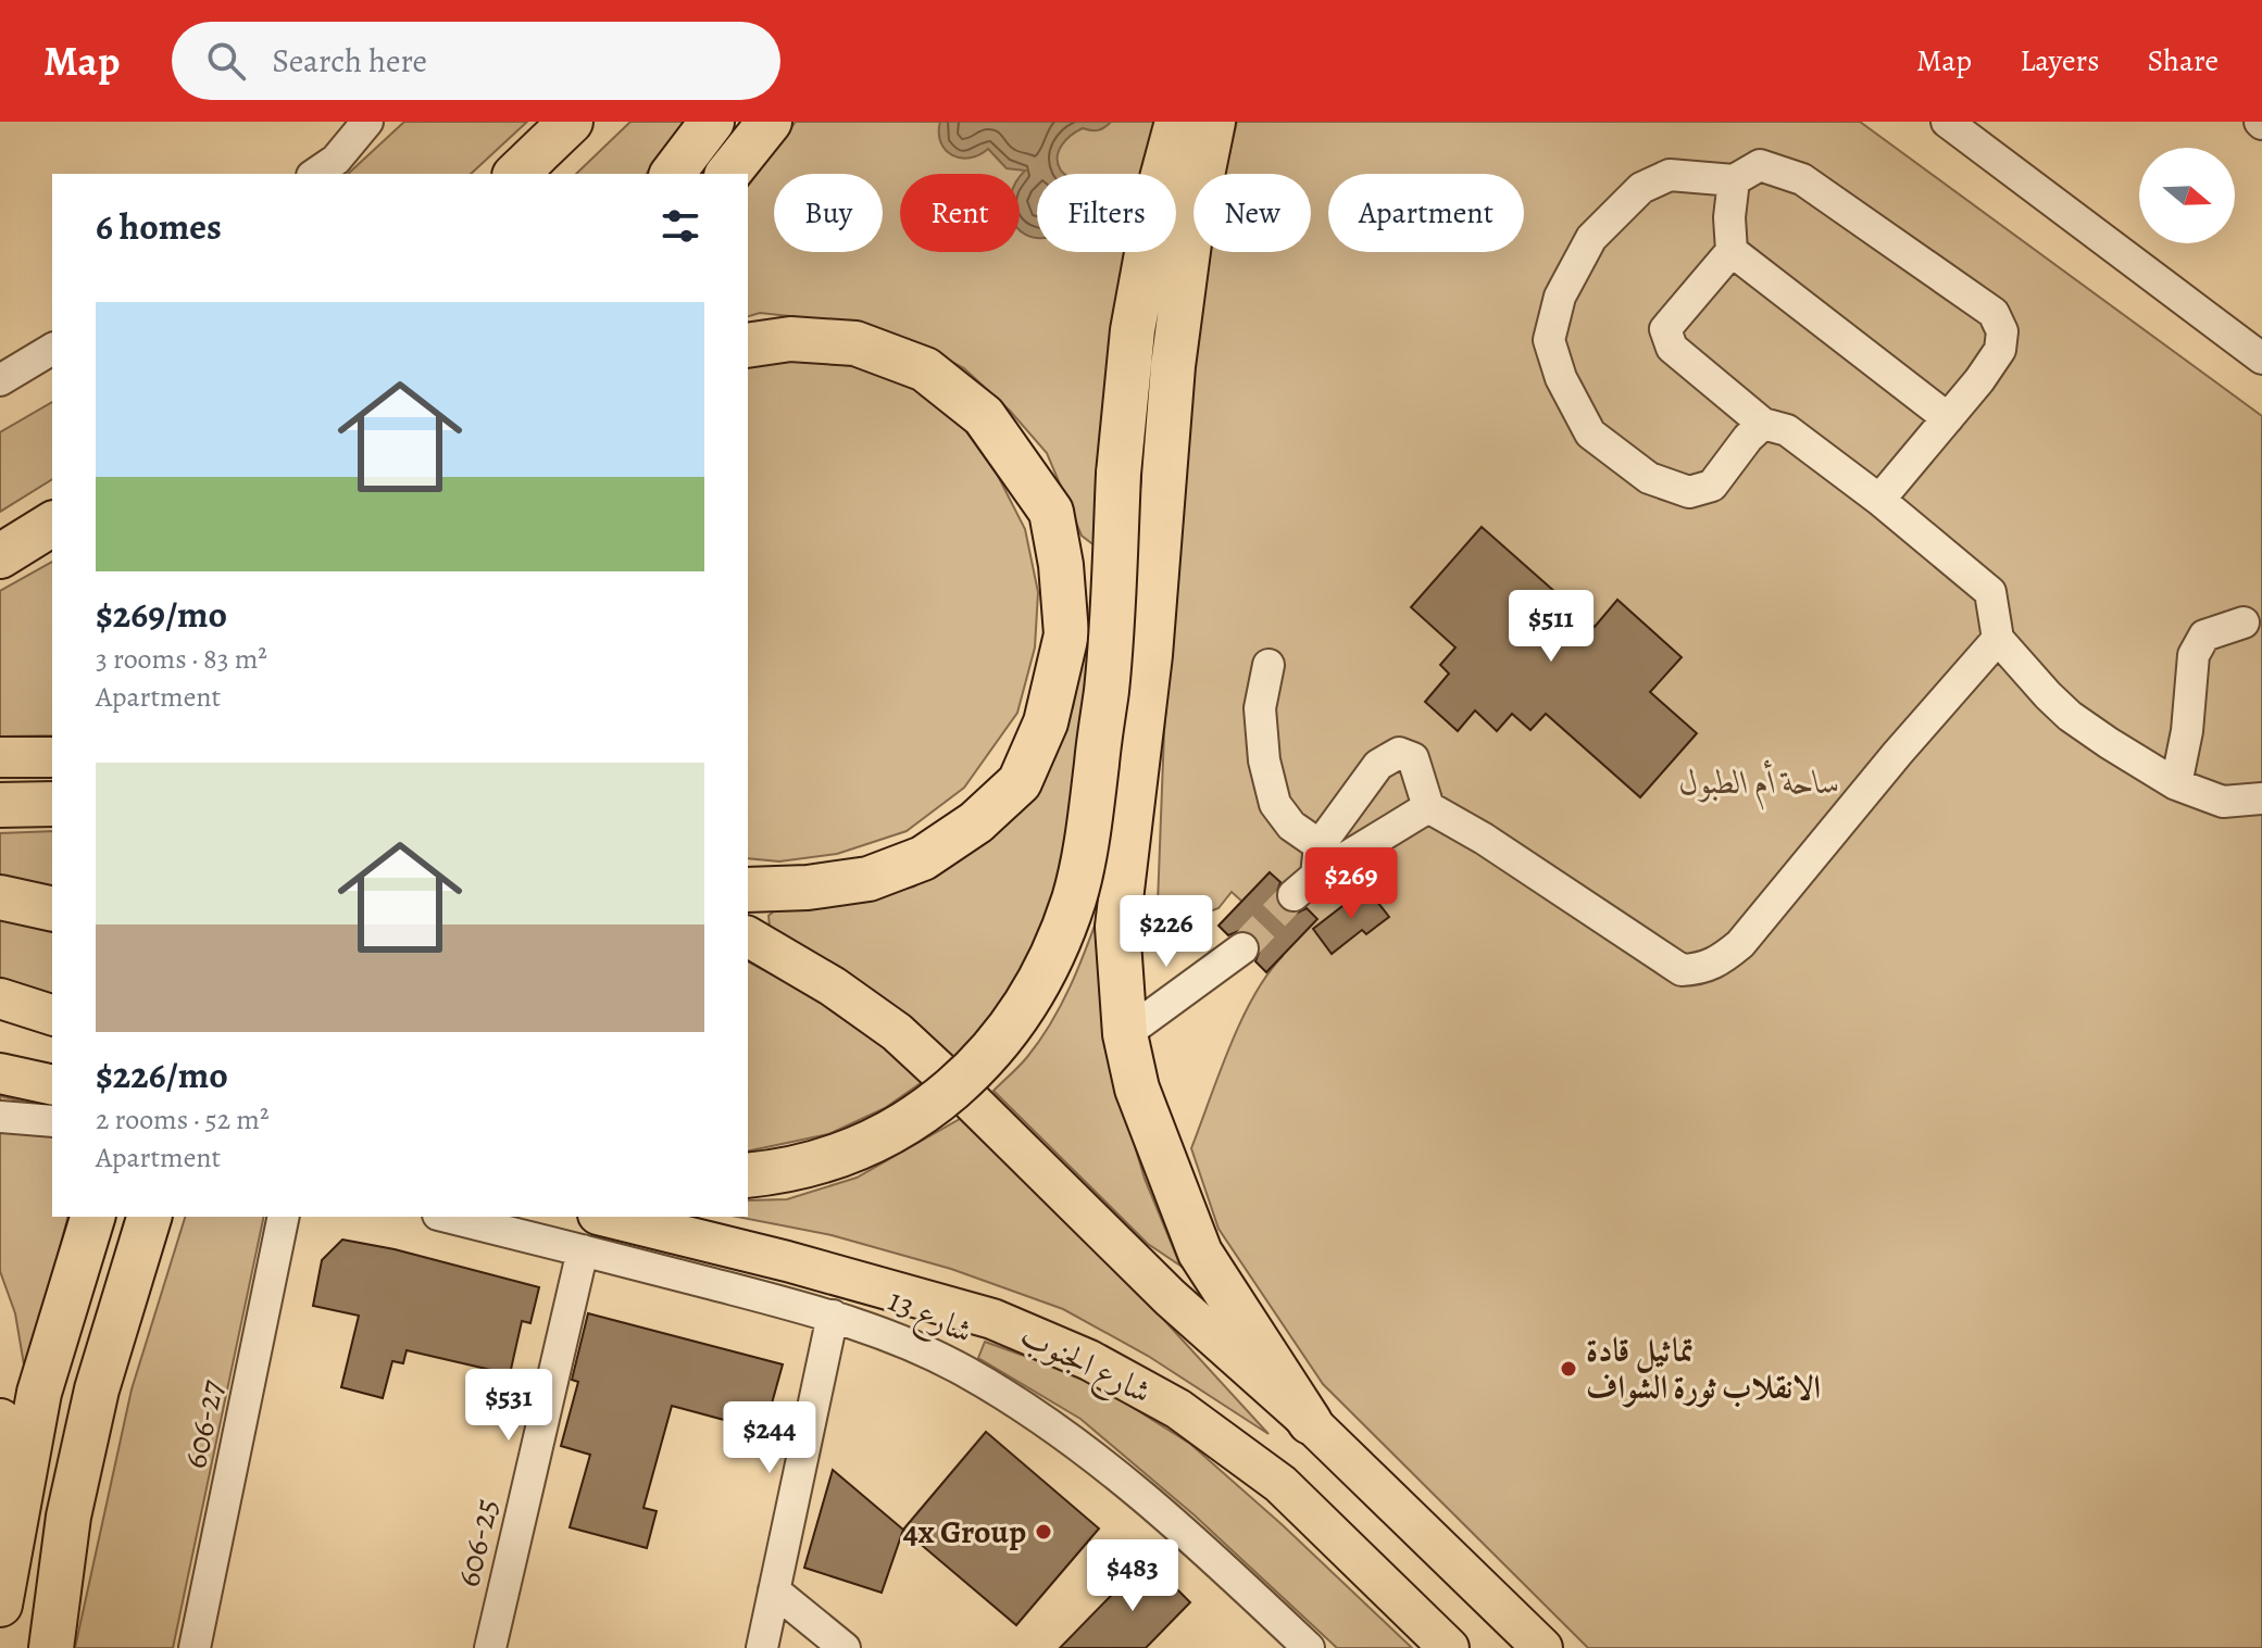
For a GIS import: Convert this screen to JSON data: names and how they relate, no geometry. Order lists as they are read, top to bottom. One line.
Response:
{"streets":{"main road":["شارع الجنوب"],"street":["شارع 13","606-27","606-25"]},"crossings":[["شارع 13","606-25"]],"parks":["ساحة أم الطبول"],"places":["تماثيل قادة الانقلاب ثورة الشواف","4x Group"],"north":"right","page":{"header":"Map","search":"Search here","nav":["Map","Layers","Share"],"chip":["Buy","Rent","Filters","New","Apartment"],"heading":"6 homes","list":[{"name":"$269/mo","note":"3 rooms · 83 m² · Apartment"},{"name":"$226/mo","note":"2 rooms · 52 m² · Apartment"}],"price":["$511","$269","$226","$531","$244","$483"]}}
